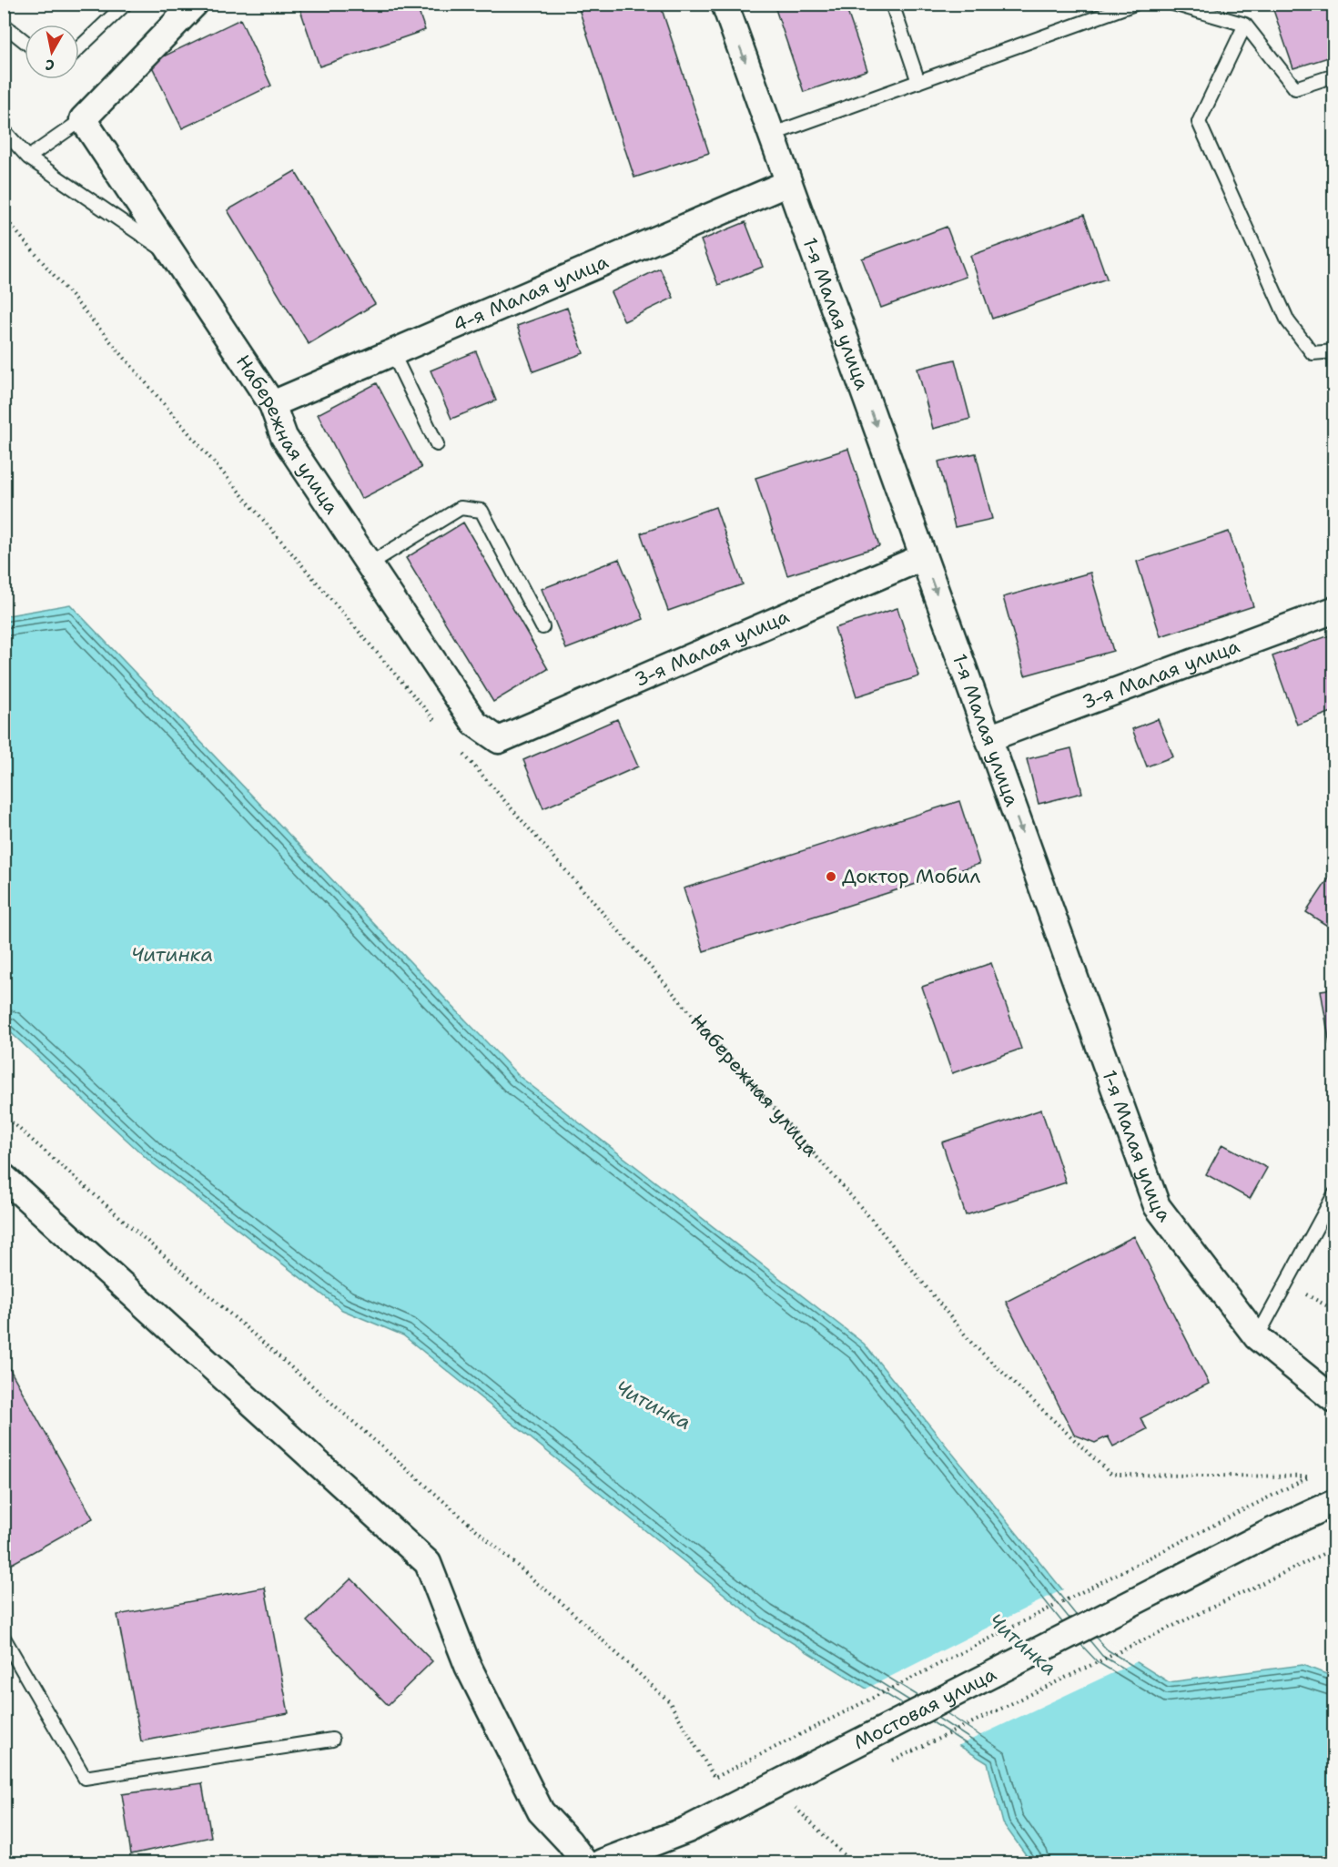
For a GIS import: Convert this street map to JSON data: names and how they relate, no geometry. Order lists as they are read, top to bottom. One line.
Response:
{"streets":{"street":["4-я Малая улица","1-я Малая улица","Набережная улица","3-я Малая улица","Мостовая улица"]},"crossings":[["4-я Малая улица","1-я Малая улица"],["4-я Малая улица","Набережная улица"],["1-я Малая улица","3-я Малая улица"],["Набережная улица","3-я Малая улица"]],"one_way":["1-я Малая улица"],"water":["Читинка"],"places":["Доктор Мобил"],"north":"bottom"}
